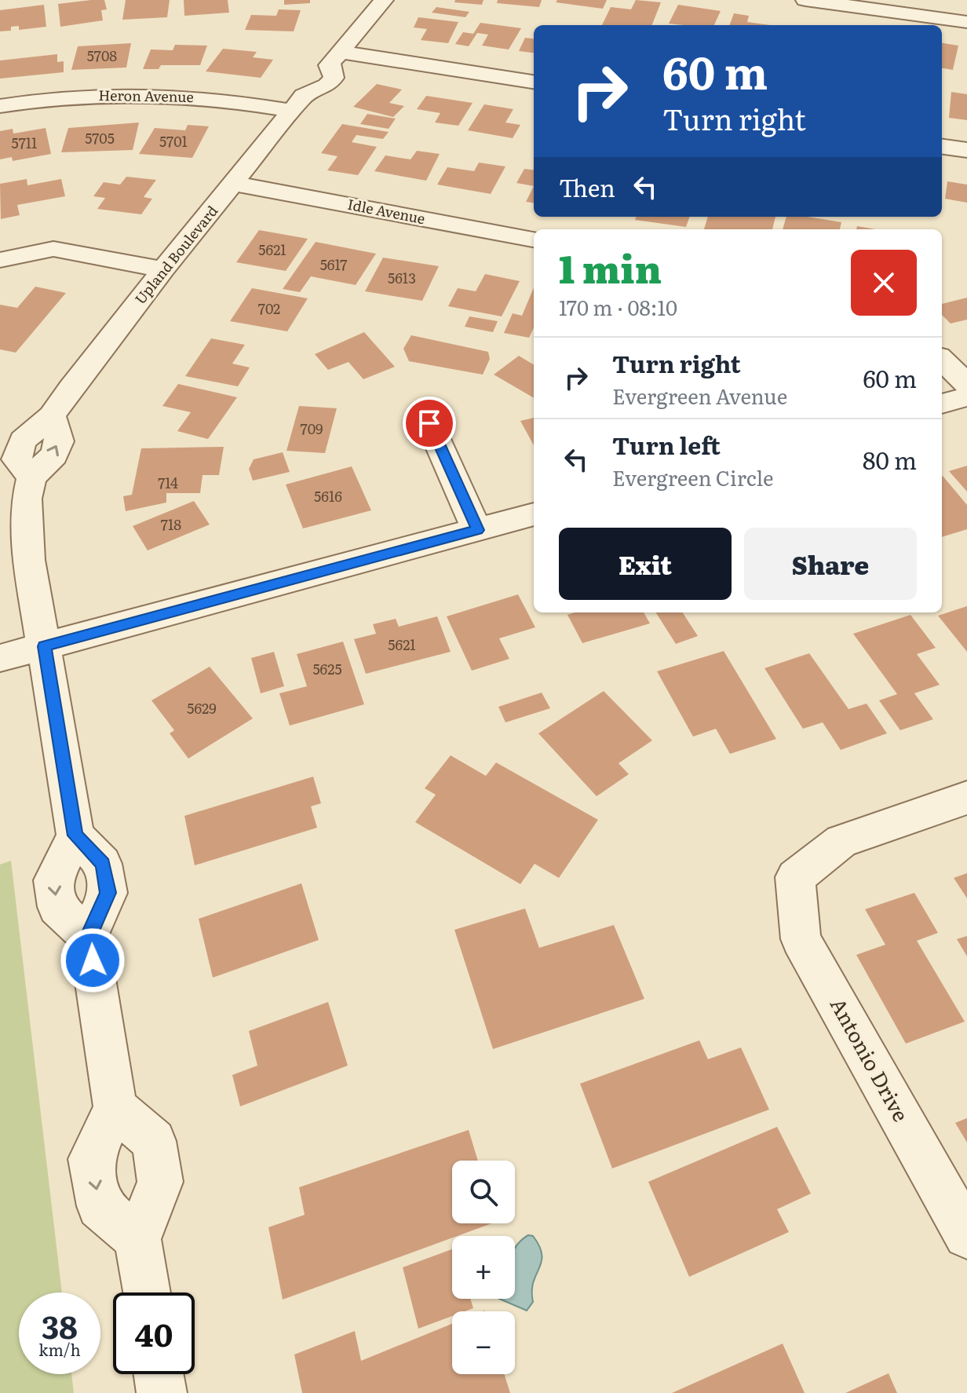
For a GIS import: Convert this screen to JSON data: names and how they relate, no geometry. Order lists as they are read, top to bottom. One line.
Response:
{"streets":{"street":["Heron Avenue","Idle Avenue","Upland Boulevard","Antonio Drive"]},"crossings":[["Heron Avenue","Upland Boulevard"],["Idle Avenue","Upland Boulevard"]],"house_numbers":["5708","5705","5701","5711","5621","5617","5613","702","709","714","5616","718","5621","5625","5629"],"page":{"turn":["60 m","Turn right"],"then":"Then","heading":["1 min","170 m · 08:10"],"list":[{"name":"Turn right","note":"Evergreen Avenue","value":"60 m"},{"name":"Turn left","note":"Evergreen Circle","value":"80 m"}],"buttons":["Exit","Share"],"map_buttons":["+","−"],"speed":"38 km/h","limit":"40"}}
